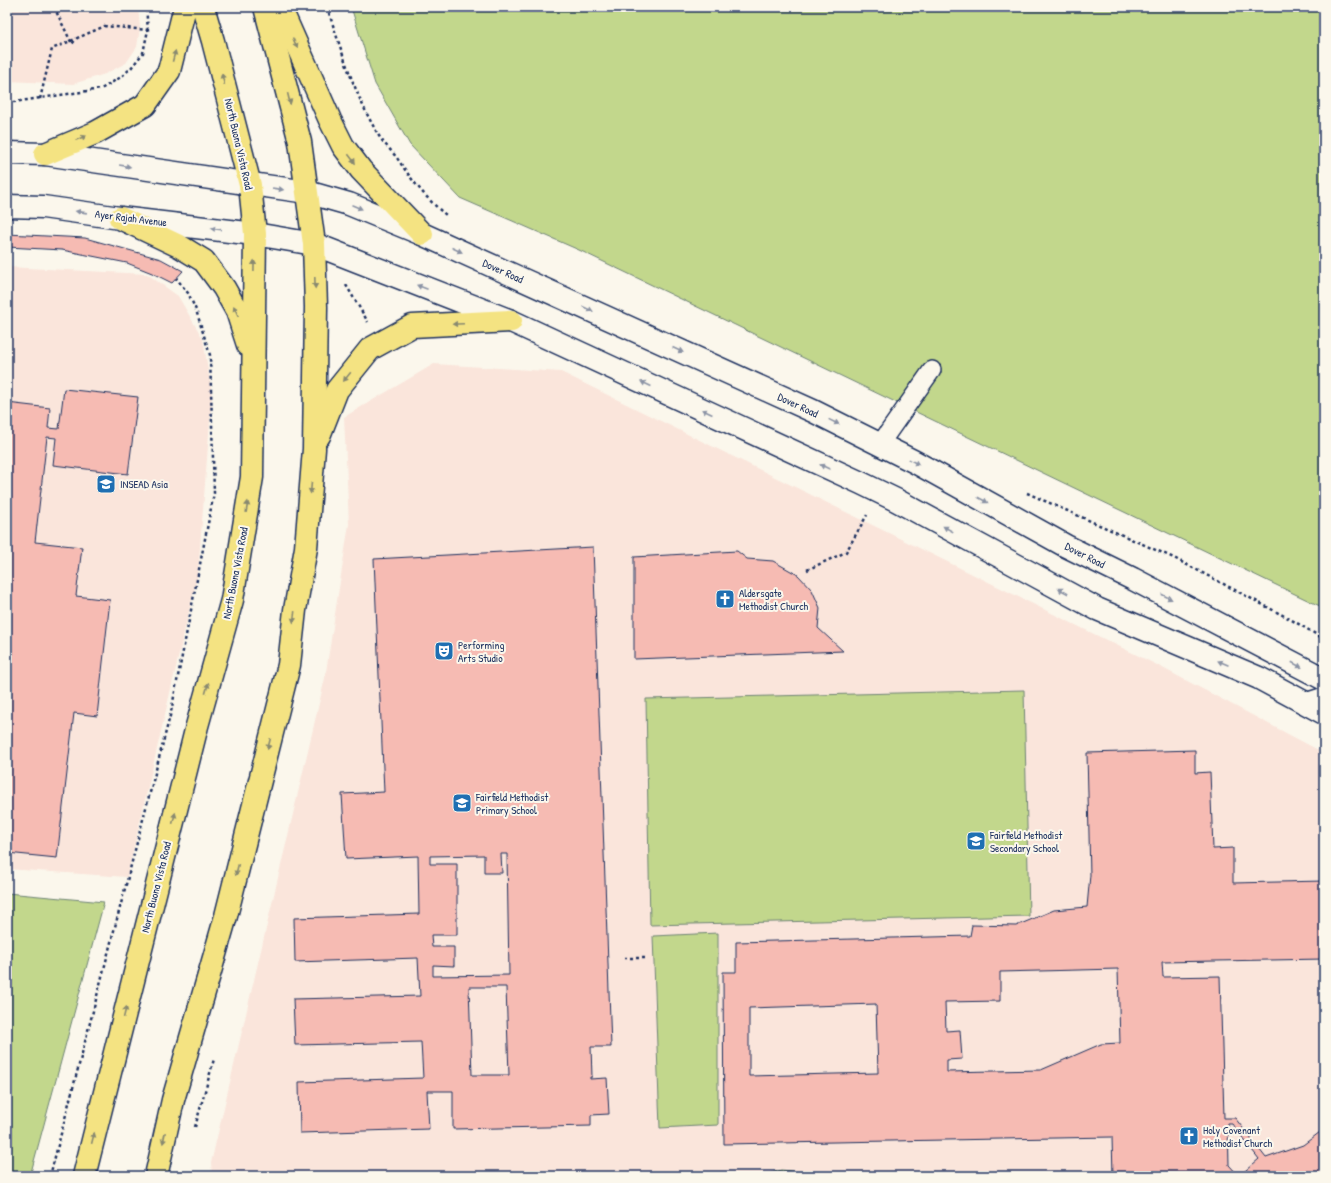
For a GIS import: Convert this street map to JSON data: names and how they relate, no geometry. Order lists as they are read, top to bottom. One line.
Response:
{"streets":{"main road":["North Buona Vista Road"],"street":["Ayer Rajah Avenue","Dover Road"]},"crossings":[["North Buona Vista Road","Ayer Rajah Avenue"],["North Buona Vista Road","Dover Road"]],"places":{"school or university":["INSEAD Asia","Fairfield Methodist Primary School","Fairfield Methodist Secondary School"],"church":["Aldersgate Methodist Church","Holy Covenant Methodist Church"],"theatre":["Performing Arts Studio"]}}
